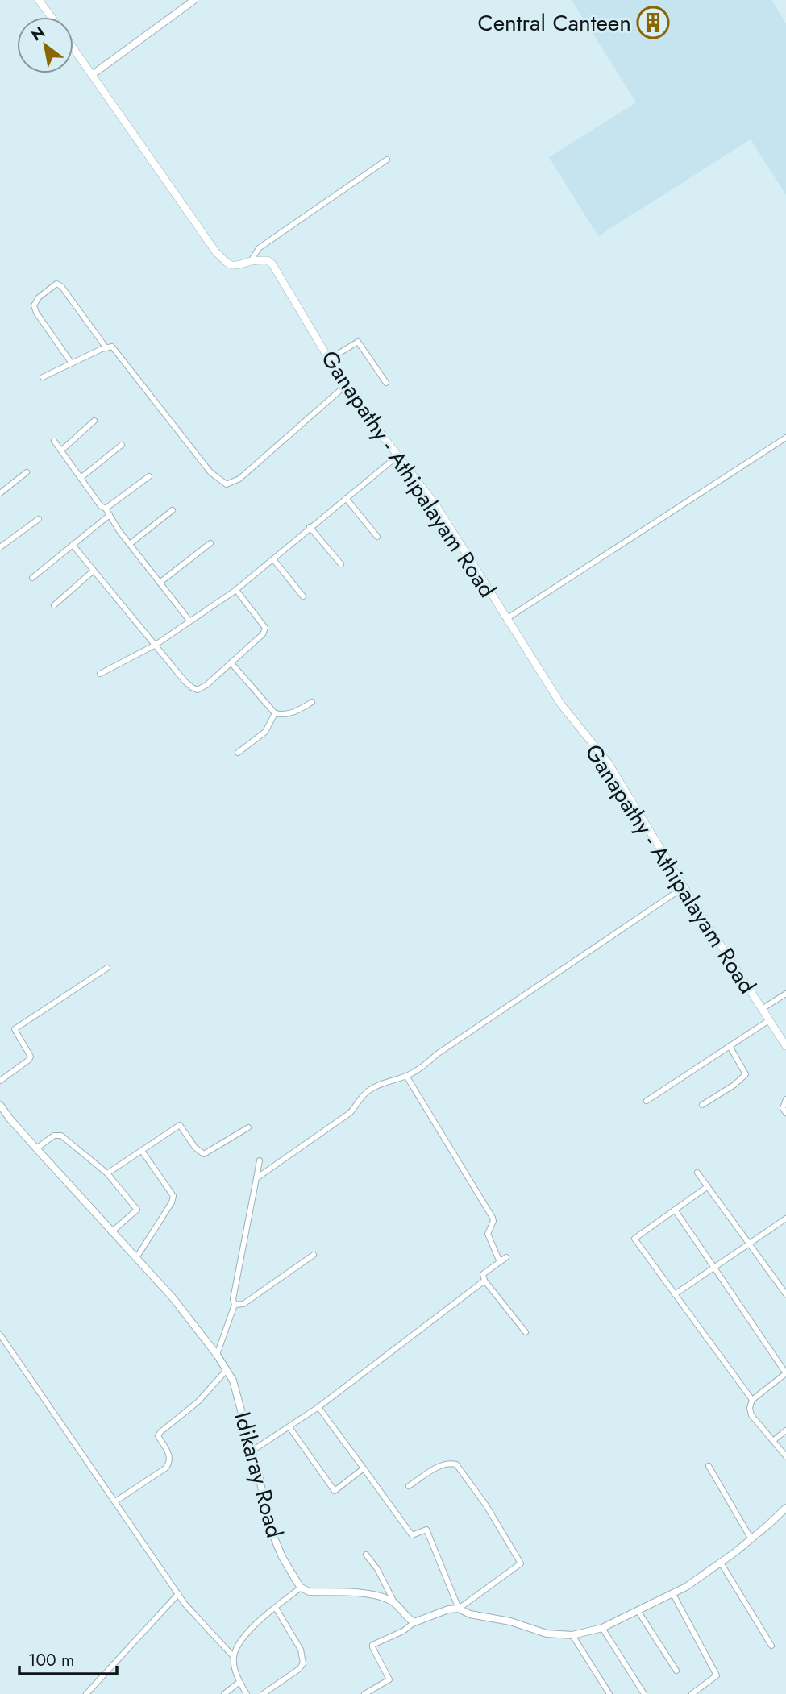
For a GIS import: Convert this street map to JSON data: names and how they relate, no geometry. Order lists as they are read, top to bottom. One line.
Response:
{"streets":{"main road":["Ganapathy - Athipalayam Road"],"street":["Idikaray Road"]},"places":{"building":["Central Canteen"]},"scale_bar":"100 m","north":"top left"}
